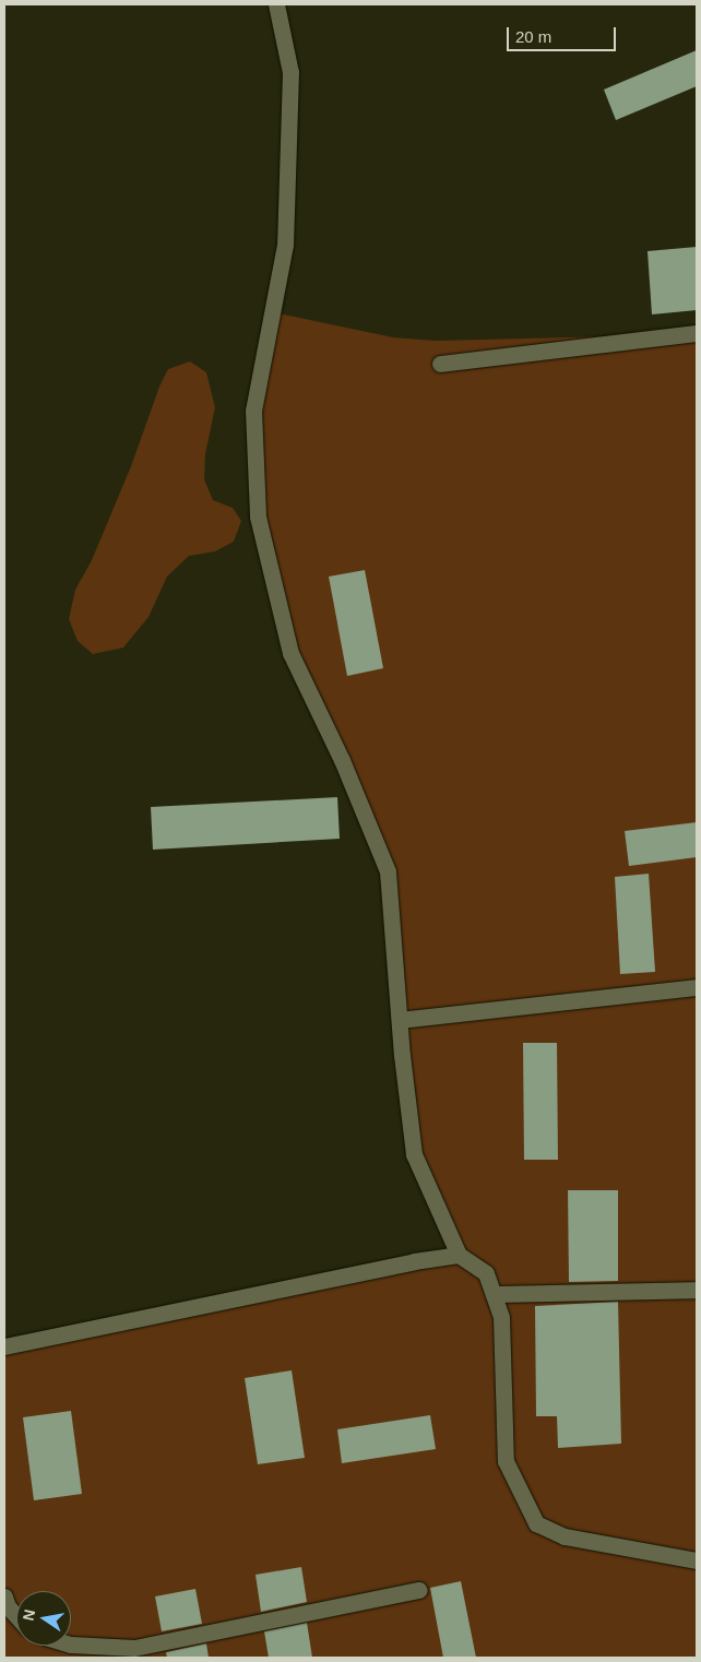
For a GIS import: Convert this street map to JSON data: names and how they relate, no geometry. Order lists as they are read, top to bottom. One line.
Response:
{"scale_bar":"20 m","north":"left"}
